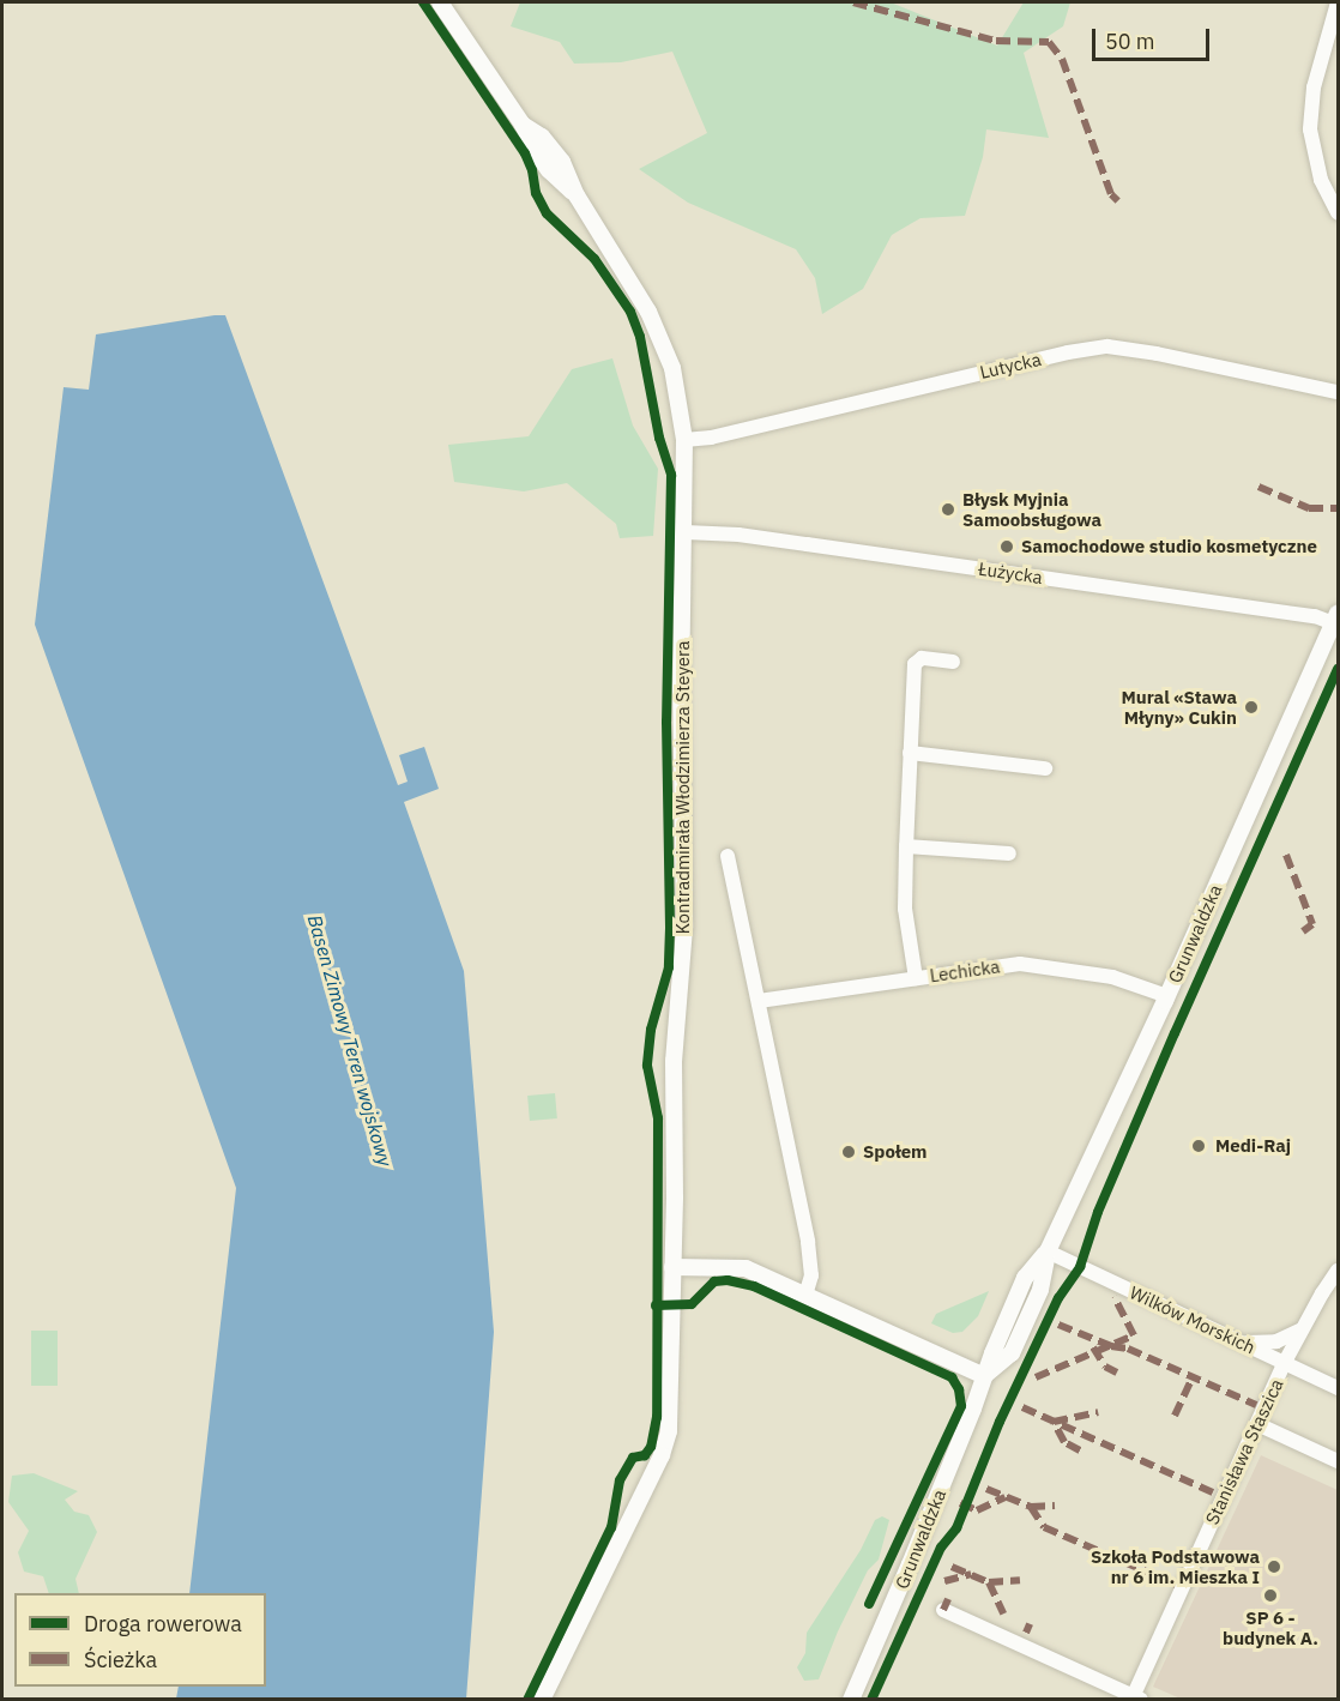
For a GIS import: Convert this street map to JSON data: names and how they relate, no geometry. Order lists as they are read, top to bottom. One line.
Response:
{"streets":{"street":["Lutycka","Łużycka","Kontradmirała Włodzimierza Steyera","Grunwaldzka","Lechicka","Wilków Morskich","Stanisława Staszica"]},"crossings":[["Lutycka","Kontradmirała Włodzimierza Steyera"],["Łużycka","Kontradmirała Włodzimierza Steyera"],["Łużycka","Grunwaldzka"],["Grunwaldzka","Lechicka"],["Grunwaldzka","Wilków Morskich"],["Wilków Morskich","Stanisława Staszica"]],"water":["Basen Zimowy Teren wojskowy"],"places":["Błysk Myjnia Samoobsługowa","Samochodowe studio kosmetyczne","Mural «Stawa Młyny» Cukin","Medi-Raj","Społem","Szkoła Podstawowa nr 6 im. Mieszka I","SP 6 - budynek A."],"legend":["Droga rowerowa","Ścieżka"],"scale_bar":"50 m"}
